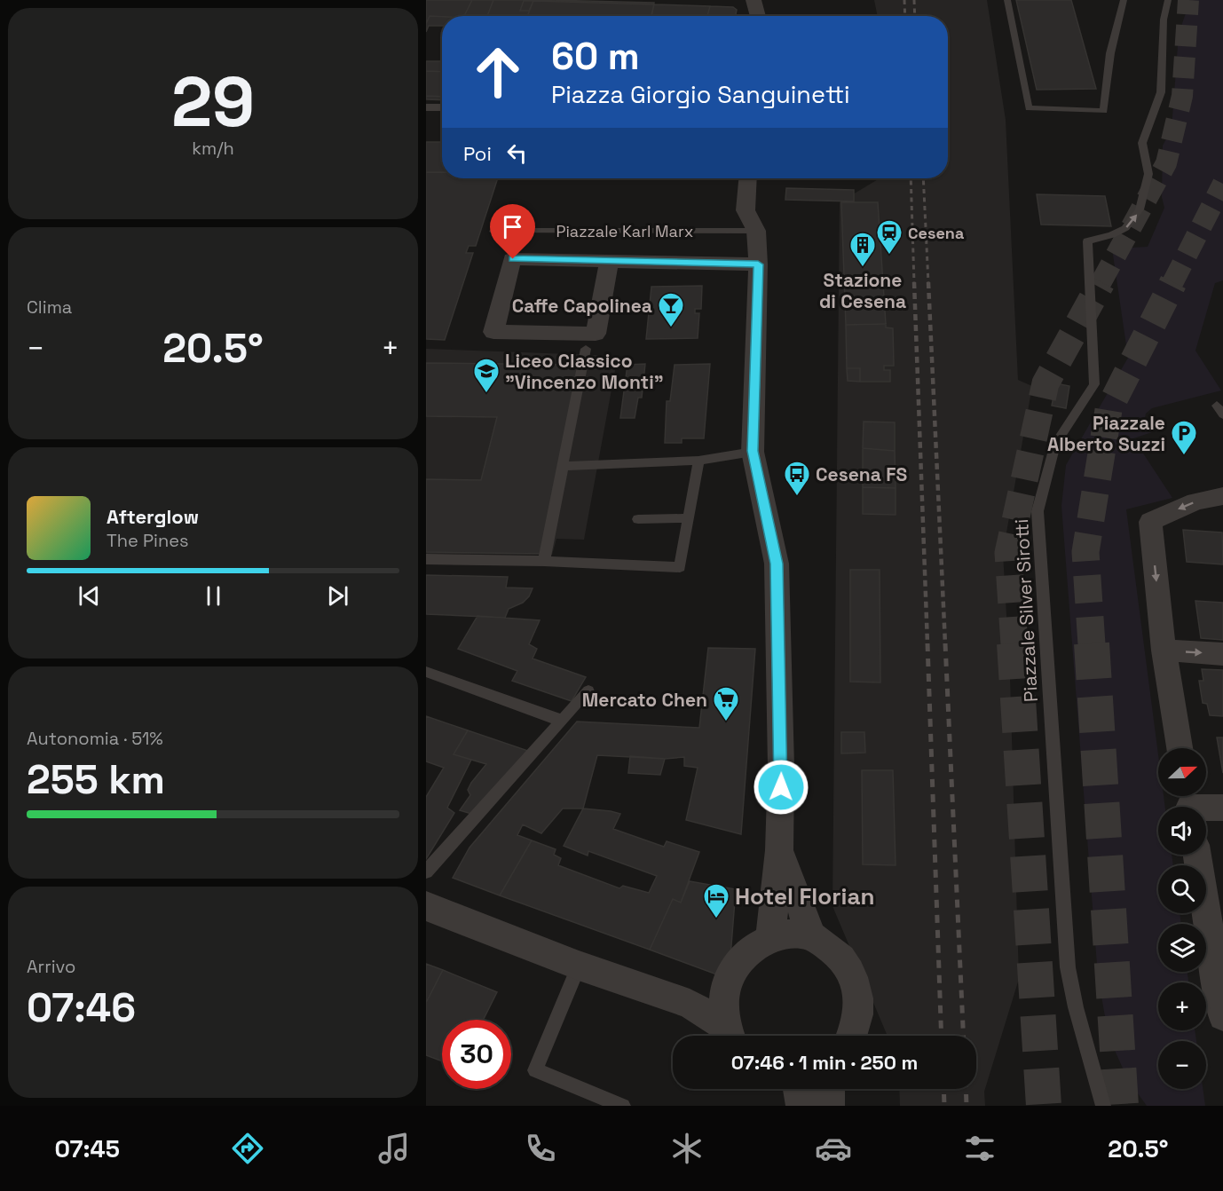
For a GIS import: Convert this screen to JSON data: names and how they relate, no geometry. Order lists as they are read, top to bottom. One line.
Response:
{"streets":{"street":["Piazzale Karl Marx"],"lane":["Piazzale Silver Sirotti"]},"one_way":["Piazzale Silver Sirotti"],"places":{"station":["Cesena"],"building":["Stazione di Cesena"],"bar":["Caffe Capolinea"],"school or university":["Liceo Classico \"Vincenzo Monti\""],"parking":["Piazzale Alberto Suzzi"],"bus stop":["Cesena FS"],"supermarket":["Mercato Chen"],"hotel":["Hotel Florian"]},"north":"right","page":{"tile":[["29","km/h"],"Clima",["Autonomia · 51%","255 km"],["Arrivo","07:46"]],"turn":["60 m","Piazza Giorgio Sanguinetti"],"then":"Poi","heat":["−","20.5°","+"],"song":["Afterglow","The Pines"],"map_buttons":["+","−"],"limit":"30","trip":"07:46 · 1 min · 250 m","tabs":["07:45","20.5°"]}}
